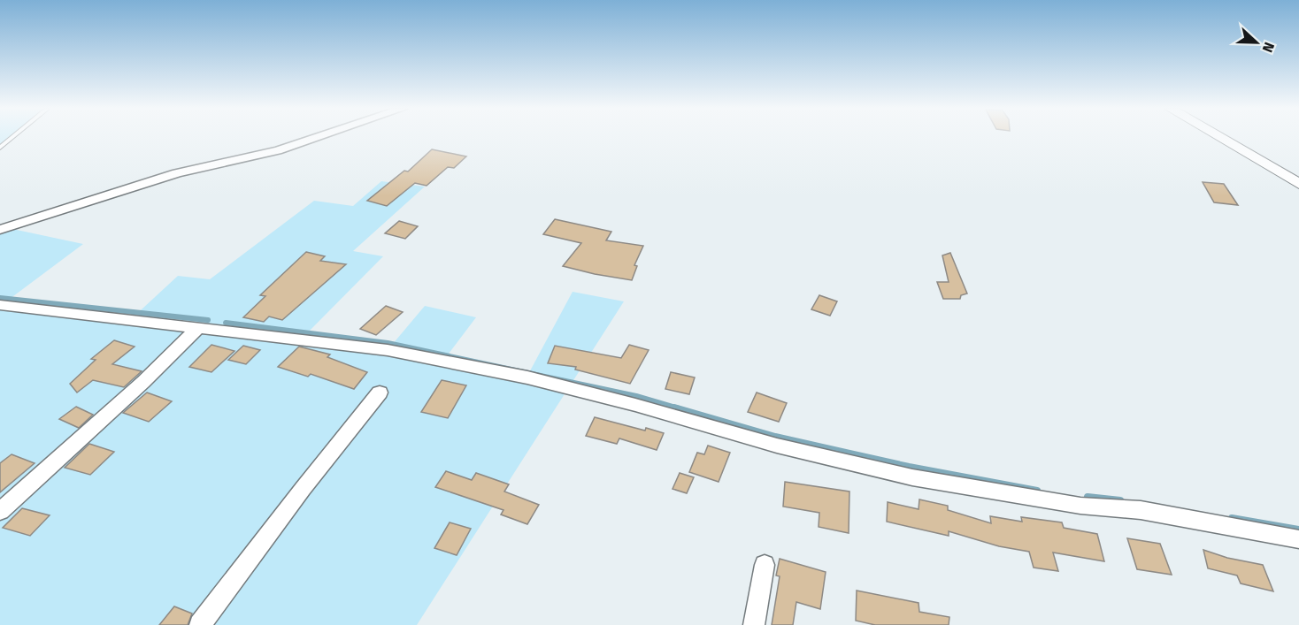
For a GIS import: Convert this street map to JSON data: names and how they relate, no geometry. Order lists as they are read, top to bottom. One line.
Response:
{"north":"right"}
